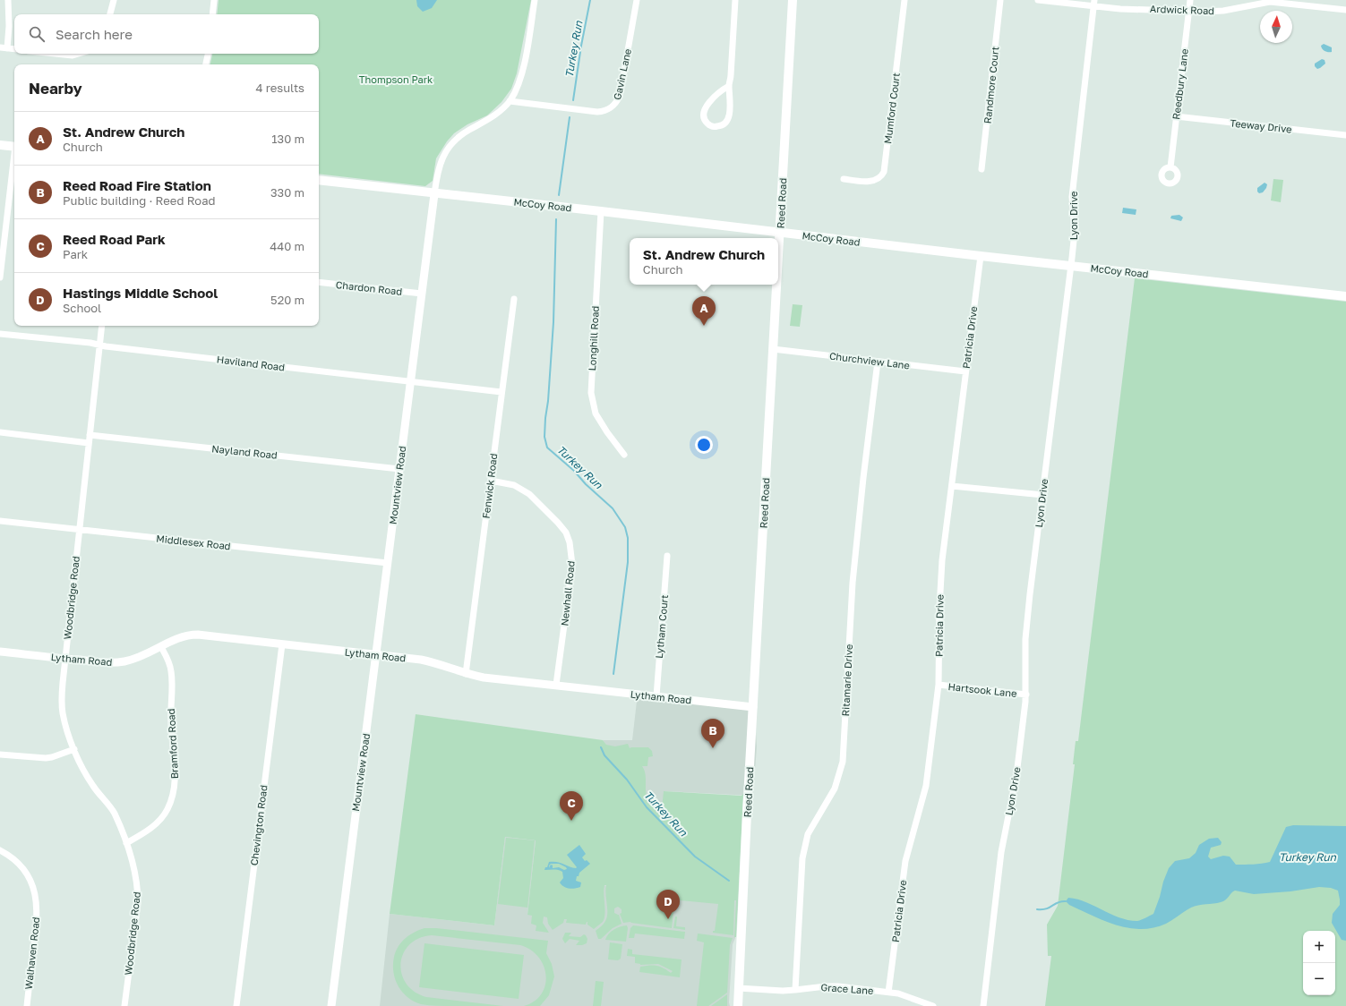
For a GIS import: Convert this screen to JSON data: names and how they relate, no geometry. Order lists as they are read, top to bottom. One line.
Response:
{"streets":{"main road":["Reed Road","McCoy Road"],"street":["Ardwick Road","Gavin Lane","Reedbury Lane","Randmore Court","Mumford Court","Teeway Drive","Lyon Drive","Chardon Road","Patricia Drive","Longhill Road","Churchview Lane","Haviland Road","Nayland Road","Mountview Road","Fenwick Road","Middlesex Road","Newhall Road","Woodbridge Road","Lytham Court","Lytham Road","Ritamarie Drive","Hartsook Lane","Bramford Road","Chevington Road","Walhaven Road","Grace Lane"]},"crossings":[["Ardwick Road","Reedbury Lane"],["Ardwick Road","Lyon Drive"],["Gavin Lane","Mountview Road"],["Reedbury Lane","Teeway Drive"],["Reed Road","McCoy Road"],["Reed Road","Churchview Lane"],["Reed Road","Lytham Road"],["Reed Road","Grace Lane"],["McCoy Road","Lyon Drive"],["McCoy Road","Patricia Drive"],["McCoy Road","Longhill Road"],["McCoy Road","Mountview Road"],["Lyon Drive","Hartsook Lane"],["Chardon Road","Mountview Road"],["Patricia Drive","Churchview Lane"],["Patricia Drive","Hartsook Lane"],["Patricia Drive","Grace Lane"],["Churchview Lane","Ritamarie Drive"],["Haviland Road","Mountview Road"],["Haviland Road","Fenwick Road"],["Haviland Road","Woodbridge Road"],["Nayland Road","Mountview Road"],["Nayland Road","Woodbridge Road"],["Mountview Road","Middlesex Road"],["Mountview Road","Lytham Road"],["Fenwick Road","Newhall Road"],["Fenwick Road","Lytham Road"],["Middlesex Road","Woodbridge Road"],["Newhall Road","Lytham Road"],["Woodbridge Road","Lytham Road"],["Woodbridge Road","Bramford Road"],["Lytham Court","Lytham Road"],["Lytham Road","Bramford Road"],["Lytham Road","Chevington Road"],["Ritamarie Drive","Grace Lane"]],"water":["Turkey Run"],"parks":["Thompson Park"],"north":"top","page":{"search":"Search here","heading":["Nearby","4 results"],"list":[{"mark":"A","name":"St. Andrew Church","note":"Church","value":"130 m"},{"mark":"B","name":"Reed Road Fire Station","note":"Public building · Reed Road","value":"330 m"},{"mark":"C","name":"Reed Road Park","note":"Park","value":"440 m"},{"mark":"D","name":"Hastings Middle School","note":"School","value":"520 m"}],"popup":["St. Andrew Church","Church"],"pins":["A","B","C","D"],"map_buttons":["+","−"]}}
